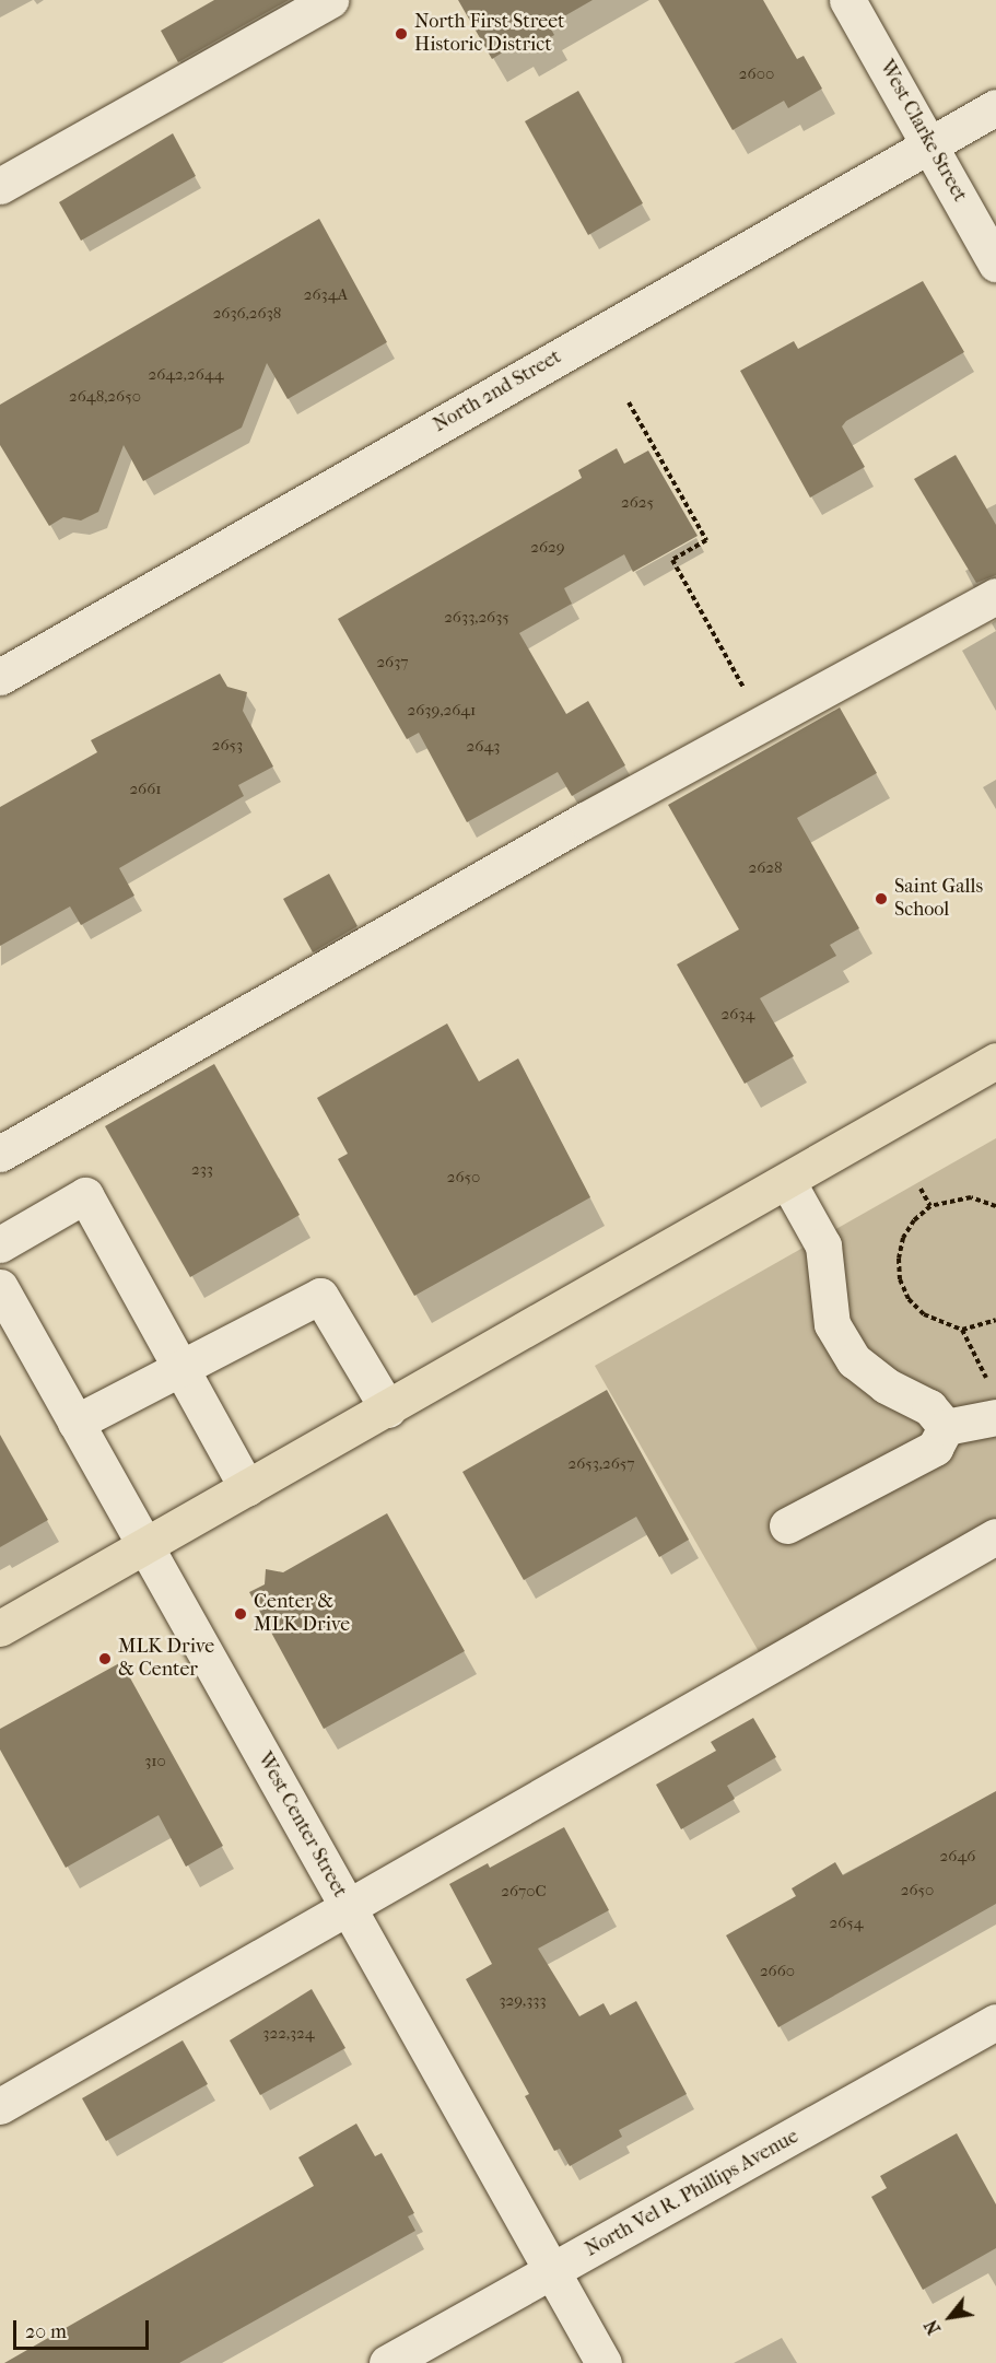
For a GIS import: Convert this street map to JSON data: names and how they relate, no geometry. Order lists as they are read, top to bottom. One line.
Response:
{"streets":{"street":["West Clarke Street","North 2nd Street","West Center Street","North Vel R. Phillips Avenue"]},"crossings":[["West Clarke Street","North 2nd Street"],["West Center Street","North Vel R. Phillips Avenue"]],"places":["North First Street Historic District","Saint Galls School","Center & MLK Drive","MLK Drive & Center"],"house_numbers":["2600","2634A","2636,2638","2642,2644","2648,2650","2625","2629","2633,2635","2637","2639,2641","2653","2643","2661","2628","2634","233","2650","2653,2657","310","2646","2650","2670C","2654","2660","329,333","322,324"],"scale_bar":"20 m","north":"bottom left"}
